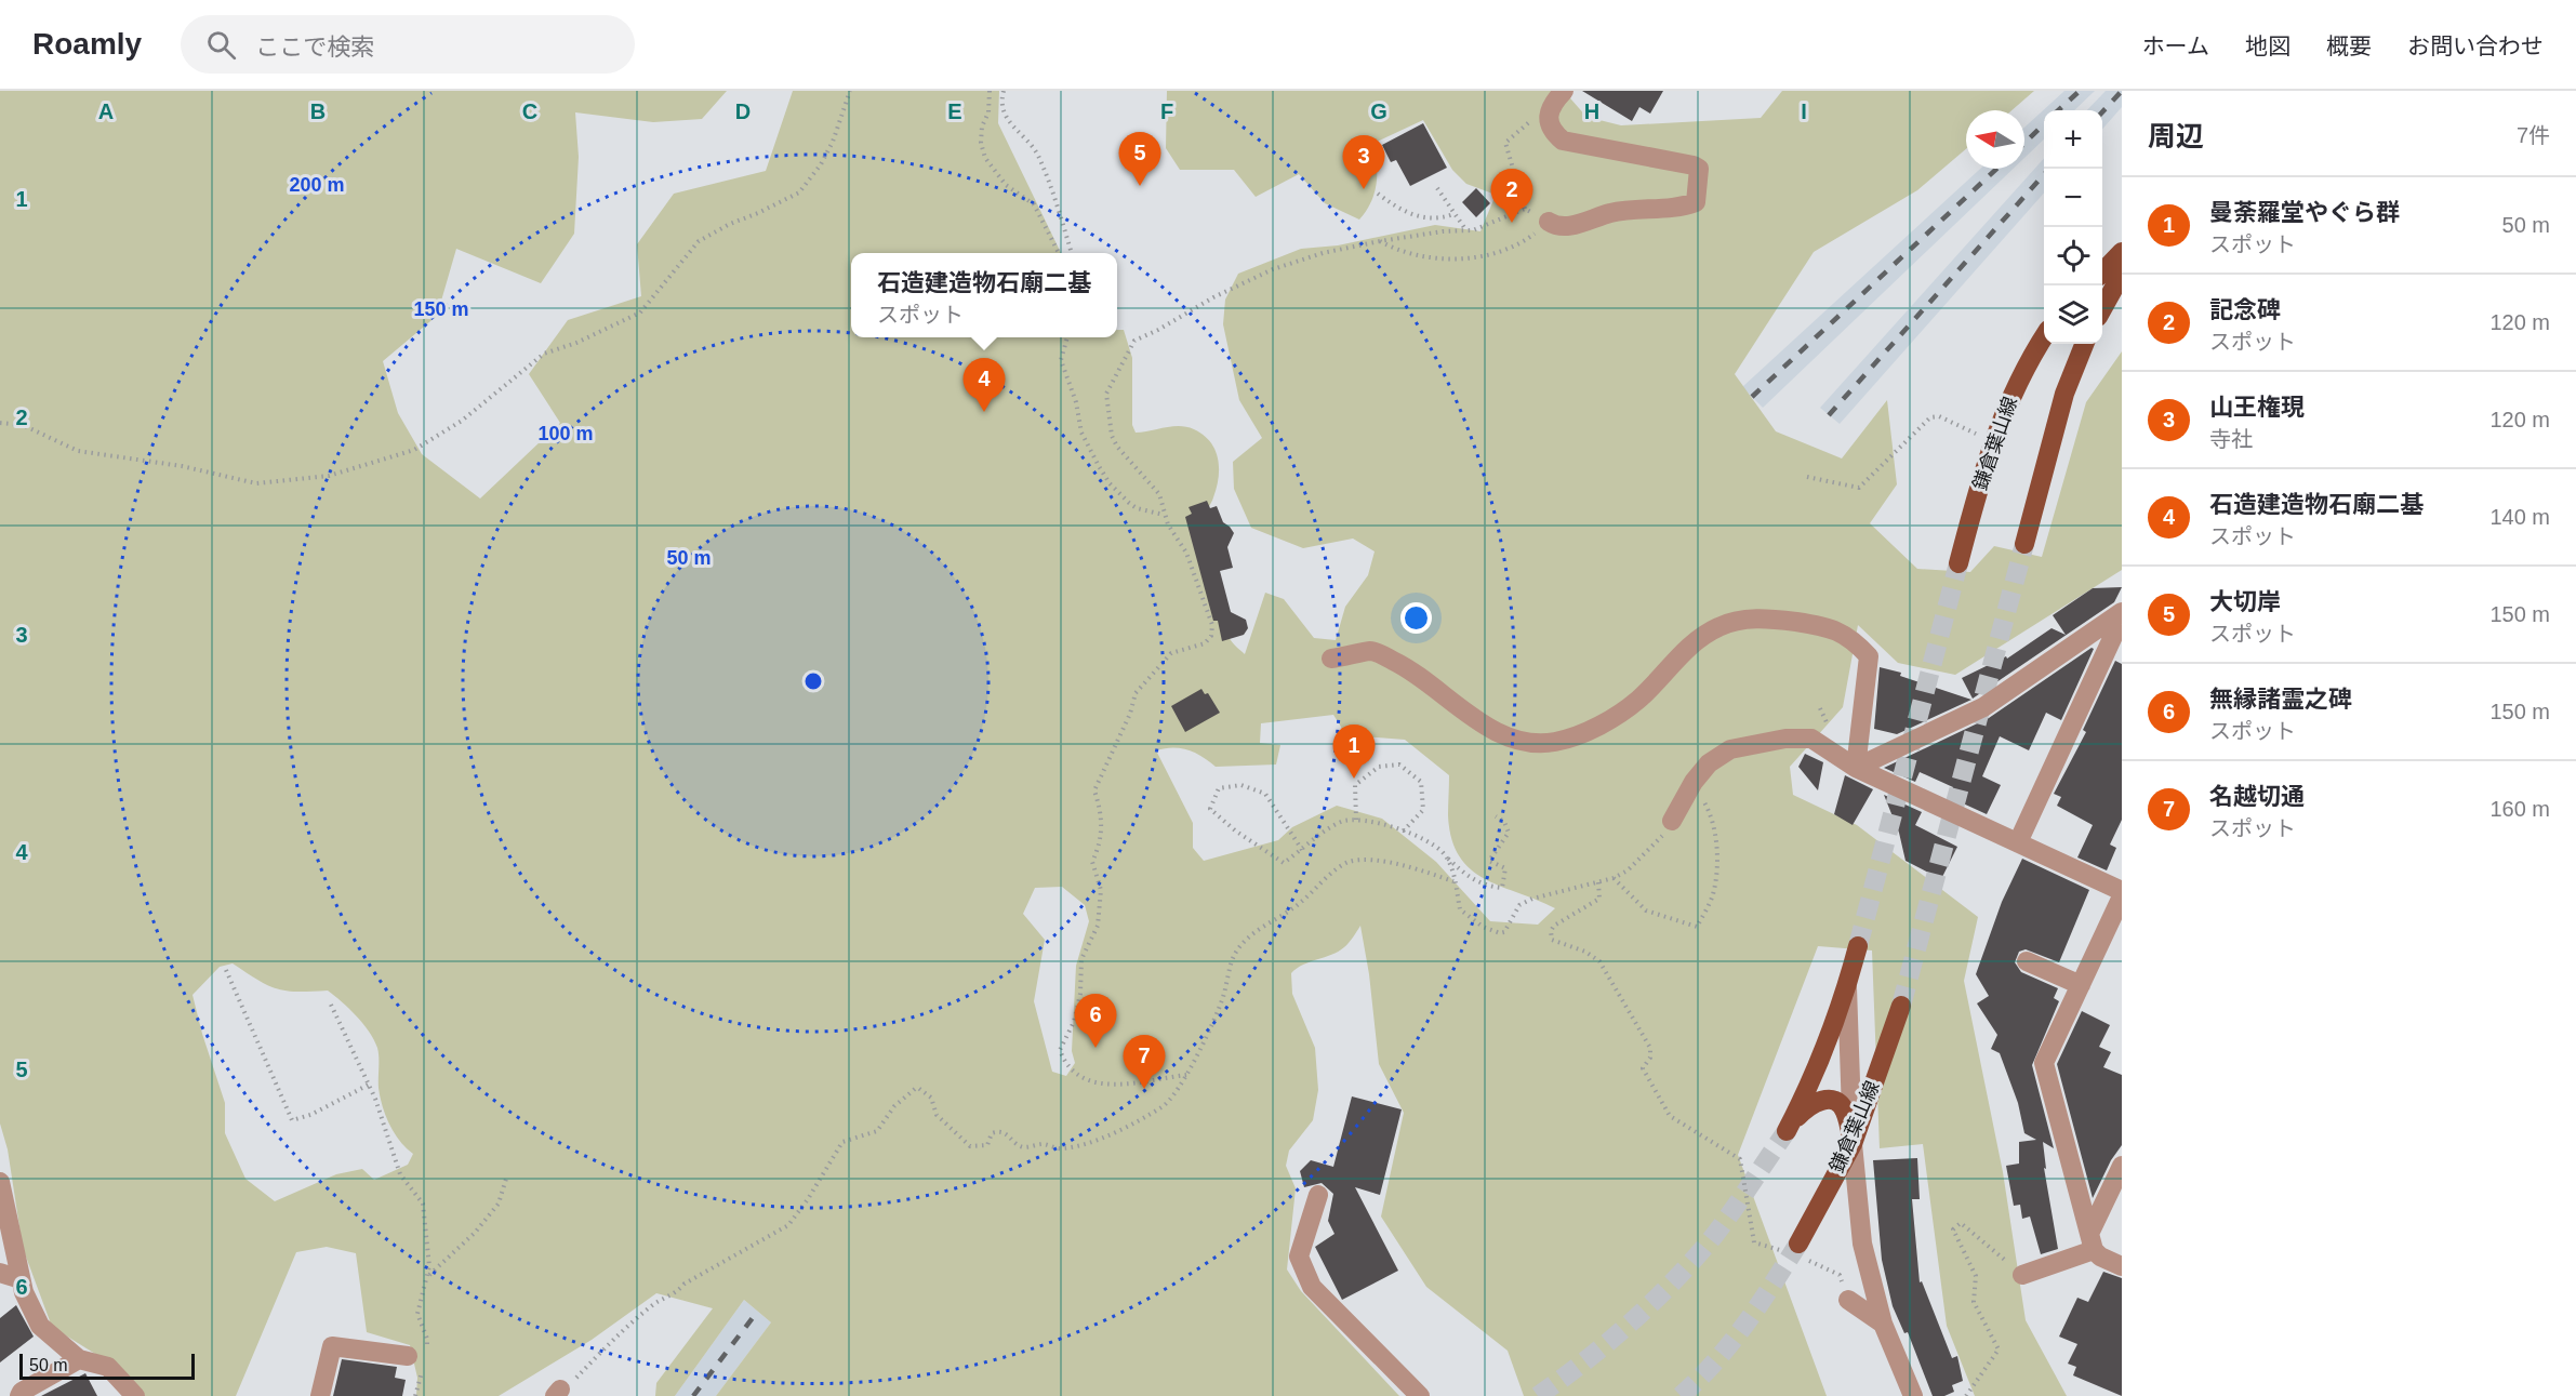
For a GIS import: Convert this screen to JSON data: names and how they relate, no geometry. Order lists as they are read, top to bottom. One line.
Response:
{"streets":{"main road":["鎌倉葉山線"]},"scale_bar":"50 m","north":"left","page":{"header":"Roamly","search":"ここで検索","nav":["ホーム","地図","概要","お問い合わせ"],"heading":["周辺","7件"],"map_buttons":["+","−"],"pins":["5","3","2","4","1","6","7"],"list":[{"mark":"1","name":"曼荼羅堂やぐら群","note":"スポット","value":"50 m"},{"mark":"2","name":"記念碑","note":"スポット","value":"120 m"},{"mark":"3","name":"山王権現","note":"寺社","value":"120 m"},{"mark":"4","name":"石造建造物石廟二基","note":"スポット","value":"140 m"},{"mark":"5","name":"大切岸","note":"スポット","value":"150 m"},{"mark":"6","name":"無縁諸霊之碑","note":"スポット","value":"150 m"},{"mark":"7","name":"名越切通","note":"スポット","value":"160 m"}],"popup":["石造建造物石廟二基","スポット"],"scale":"50 m"},"grid":{"columns":["A","B","C","D","E","F","G","H","I"],"rows":["1","2","3","4","5","6"]},"rings":["200 m","150 m","100 m","50 m"]}
